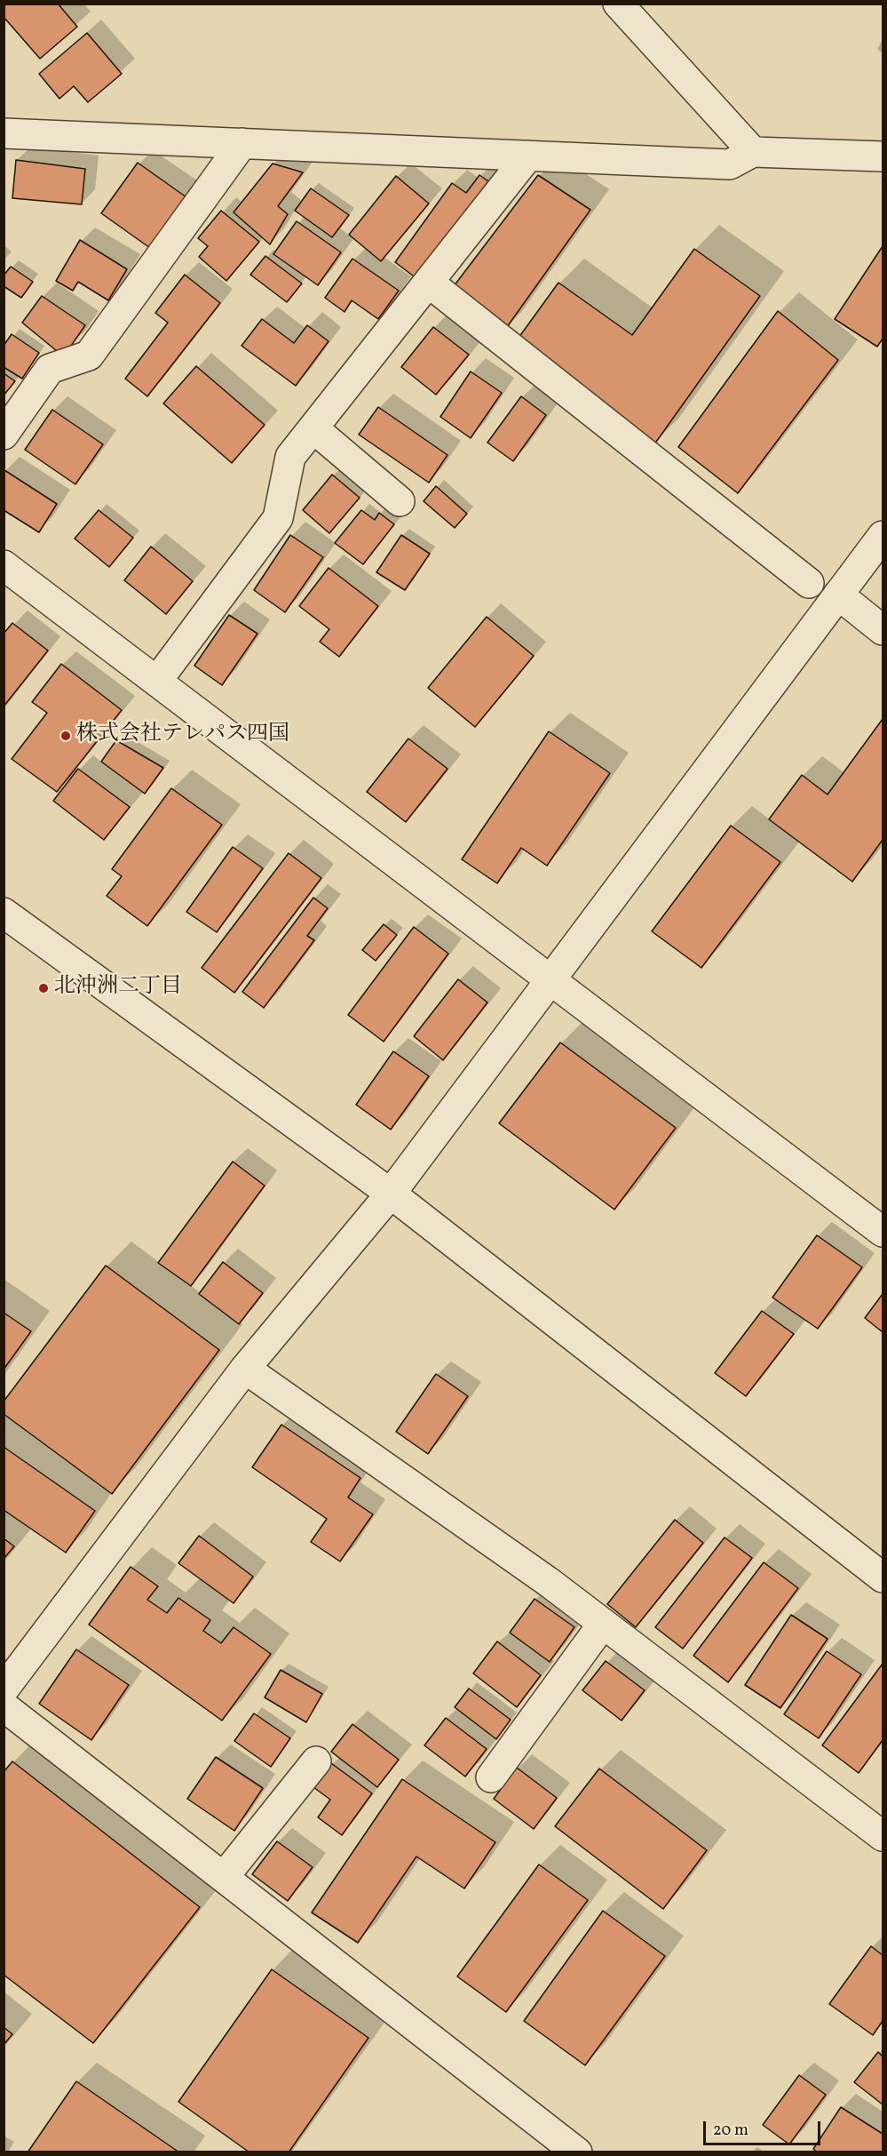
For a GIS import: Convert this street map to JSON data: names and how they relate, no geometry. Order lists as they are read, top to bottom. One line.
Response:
{"places":["株式会社テレパス四国","北沖洲二丁目"],"scale_bar":"20 m"}
